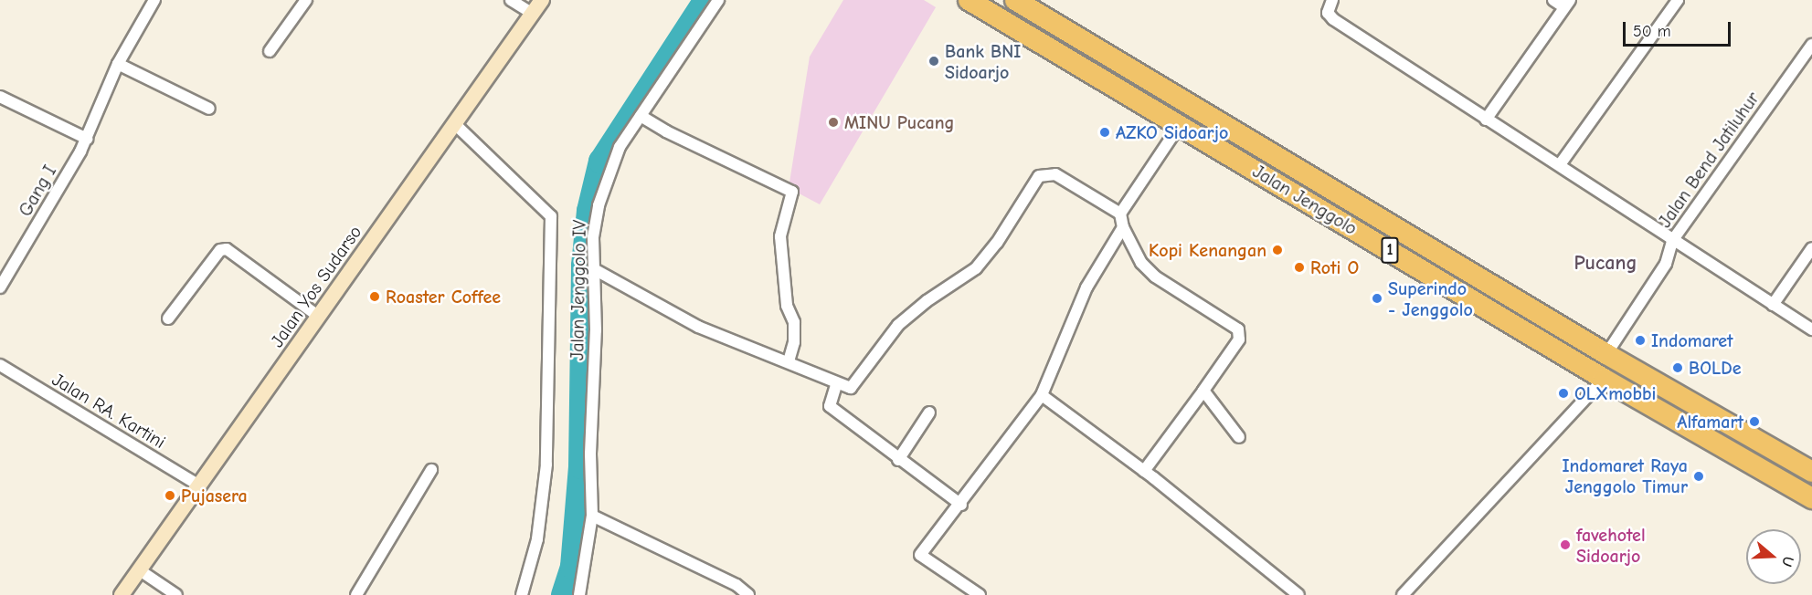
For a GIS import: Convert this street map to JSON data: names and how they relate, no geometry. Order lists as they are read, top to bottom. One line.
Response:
{"streets":{"highway":["Jalan Jenggolo","1"],"main road":["Jalan Yos Sudarso"],"street":["Jalan Bend Jatiluhur","Gang I","Jalan Jenggolo IV","Jalan RA. Kartini"]},"crossings":[["Jalan Bend Jatiluhur","Jalan Jenggolo"],["Jalan Yos Sudarso","Jalan RA. Kartini"]],"districts":["Pucang"],"places":["Bank BNI Sidoarjo","MINU Pucang","AZKO Sidoarjo","Kopi Kenangan","Roti O","Roaster Coffee","Superindo - Jenggolo","Indomaret","BOLDe","OLXmobbi","Alfamart","Indomaret Raya Jenggolo Timur","Pujasera","favehotel Sidoarjo"],"scale_bar":"50 m","north":"right"}
